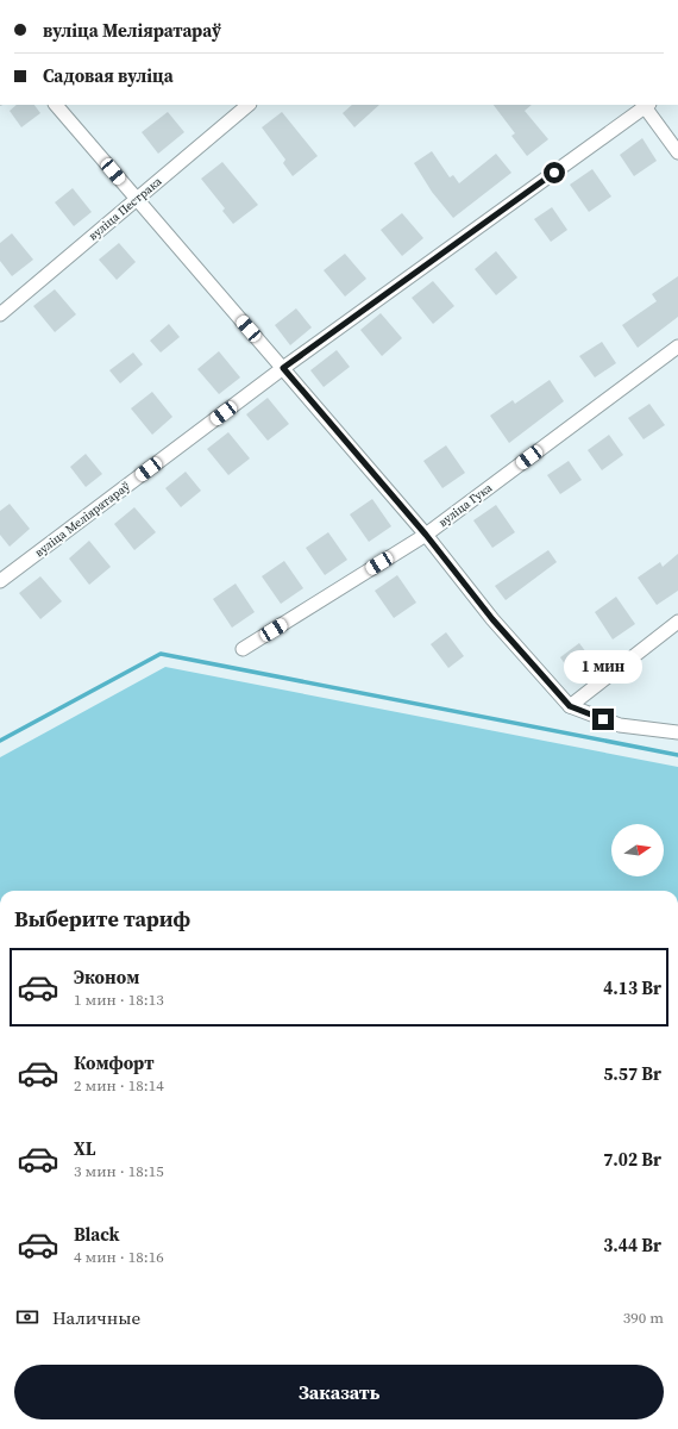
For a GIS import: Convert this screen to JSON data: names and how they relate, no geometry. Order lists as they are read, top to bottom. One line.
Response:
{"streets":{"street":["вуліца Пестрака","вуліца Гука","вуліца Меліяратараў"]},"north":"right","page":{"banner":["вуліца Меліяратараў","Садовая вуліца"],"bubble":"1 мин","heading":"Выберите тариф","list":[{"name":"Эконом","note":"1 мин · 18:13","value":"4.13 Br"},{"name":"Комфорт","note":"2 мин · 18:14","value":"5.57 Br"},{"name":"XL","note":"3 мин · 18:15","value":"7.02 Br"},{"name":"Black","note":"4 мин · 18:16","value":"3.44 Br"}],"pay":["Наличные","390 m"],"buttons":"Заказать"}}
